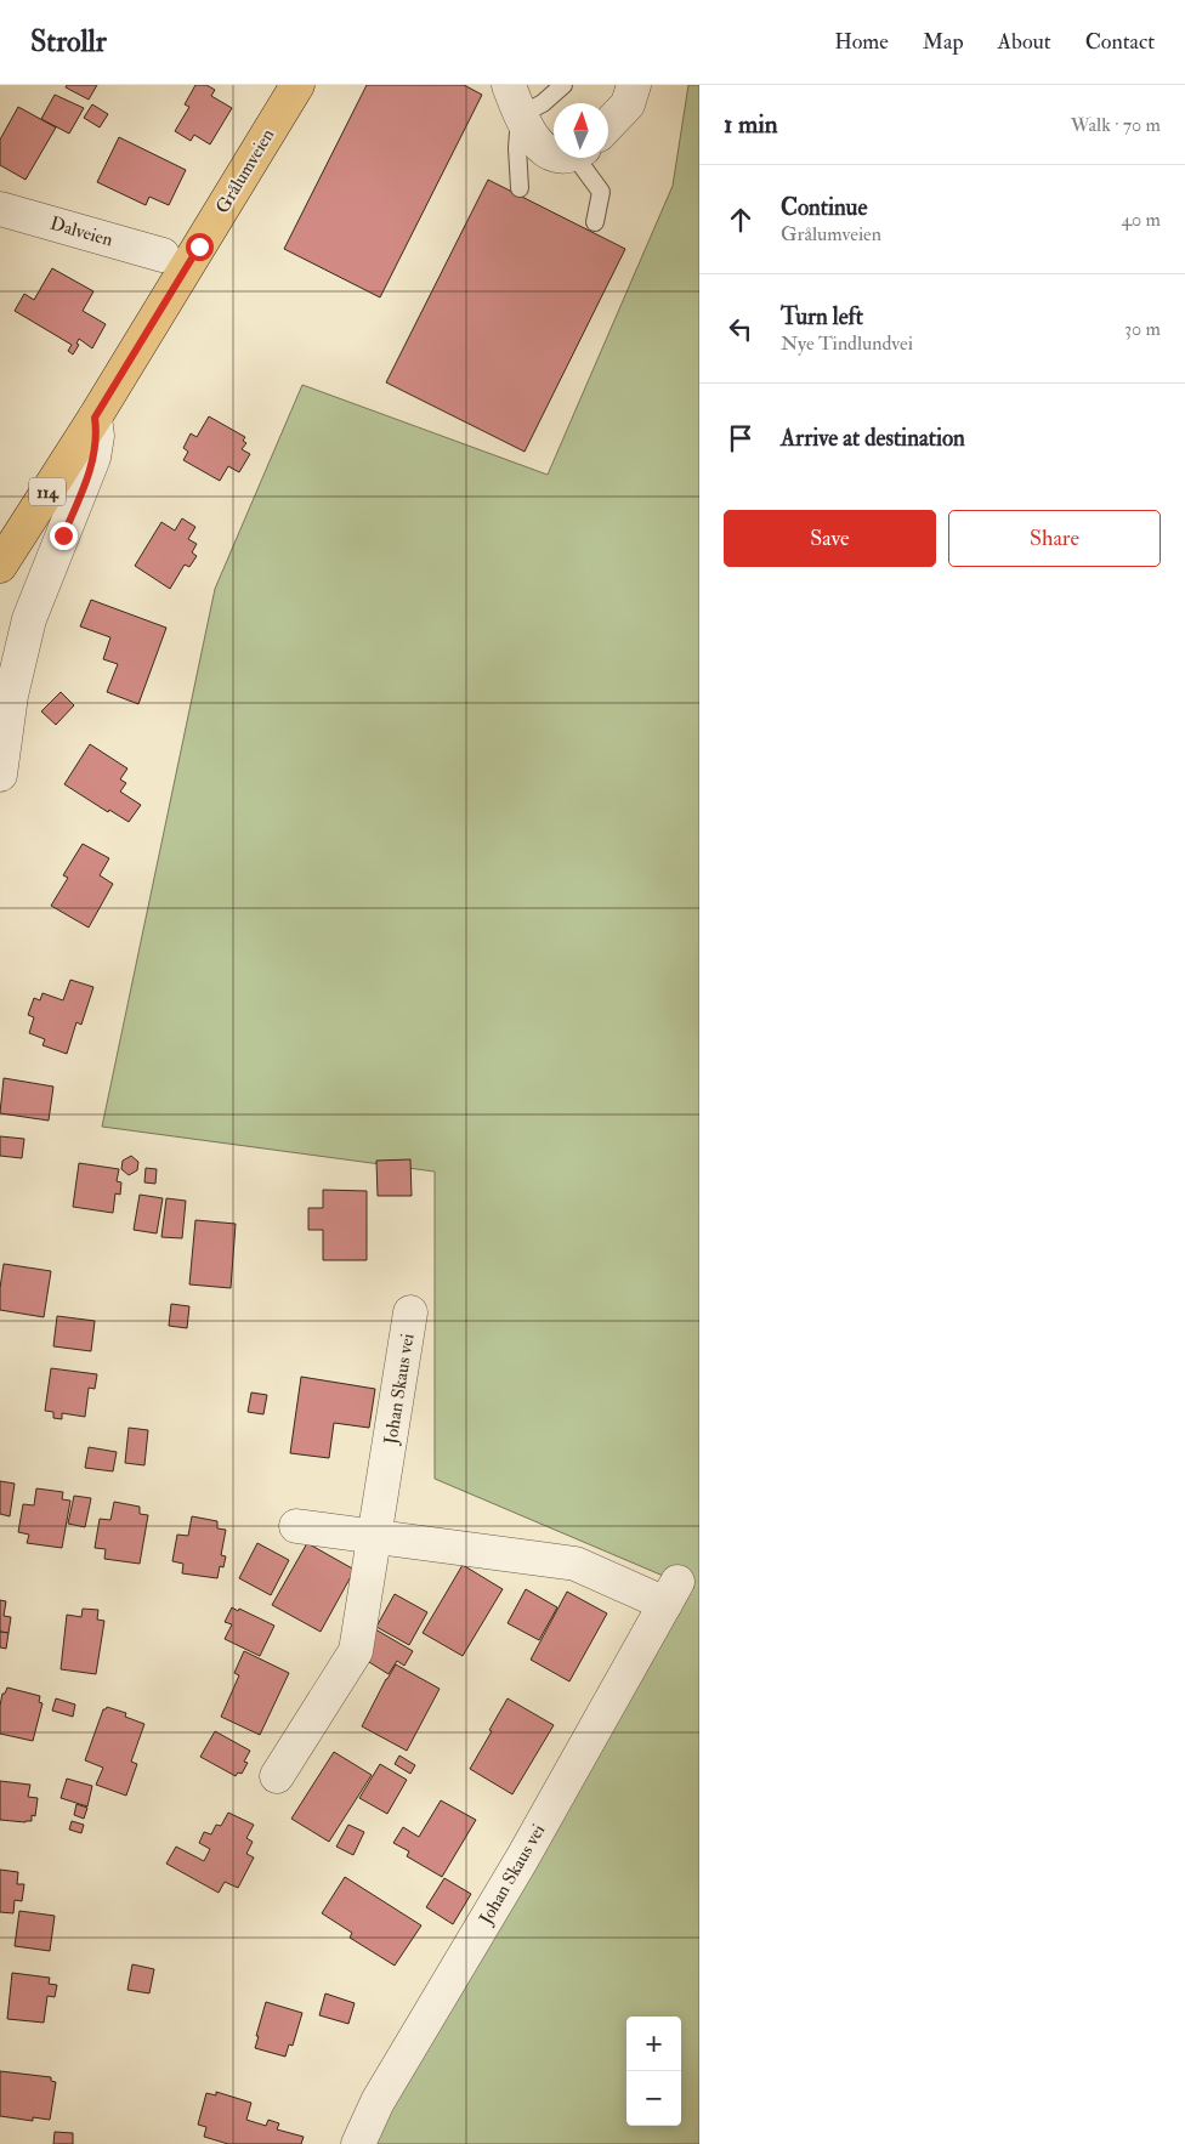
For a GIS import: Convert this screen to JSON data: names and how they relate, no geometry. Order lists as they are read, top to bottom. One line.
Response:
{"streets":{"main road":["Grålumveien","114"],"street":["Dalveien","Johan Skaus vei"]},"north":"top","page":{"header":"Strollr","nav":["Home","Map","About","Contact"],"heading":["1 min","Walk · 70 m"],"list":[["Continue","Grålumveien","40 m"],["Turn left","Nye Tindlundvei","30 m"],"Arrive at destination"],"buttons":["Save","Share"],"map_buttons":["+","−"]}}
